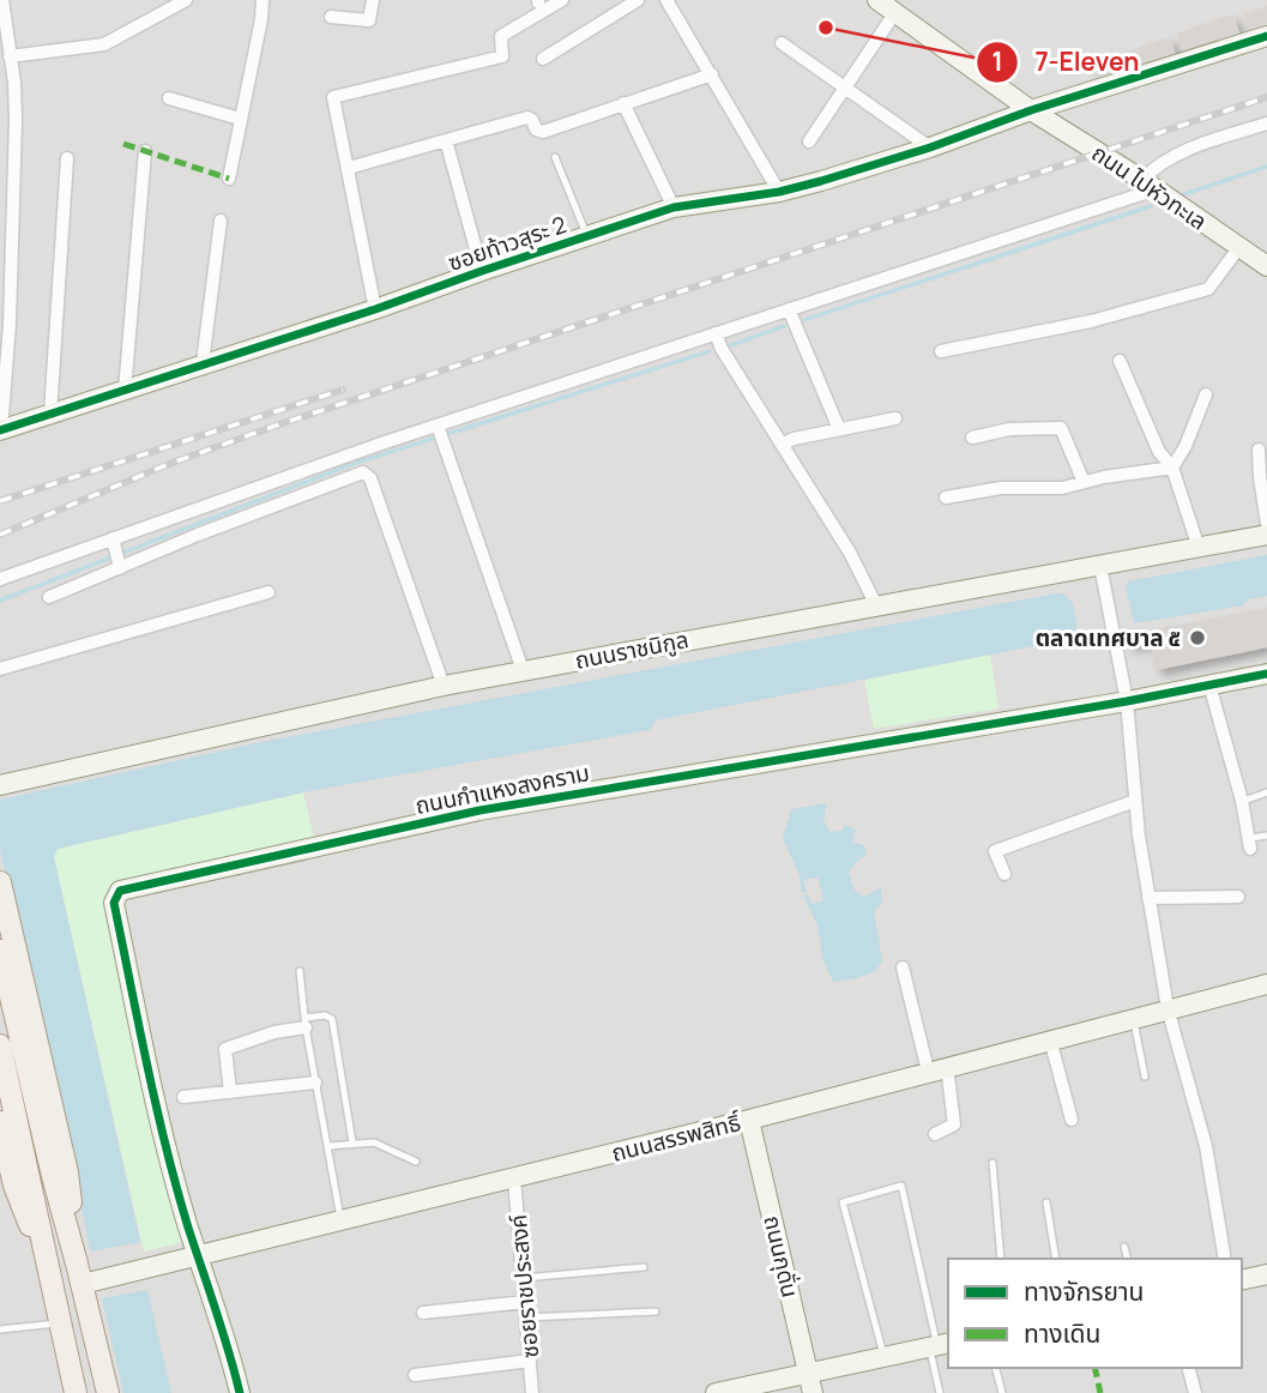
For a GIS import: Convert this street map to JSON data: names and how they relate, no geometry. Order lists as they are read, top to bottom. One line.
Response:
{"streets":{"street":["ถนน ไปหัวทะเล","ซอยท้าวสุระ 2","ถนนราชนิกูล","ถนนกำแหงสงคราม","ถนนสรรพสิทธิ์","ถนนกุดั่น","ซอยราชประสงค์"]},"crossings":[["ถนน ไปหัวทะเล","ซอยท้าวสุระ 2"],["ถนนกำแหงสงคราม","ถนนสรรพสิทธิ์"],["ถนนสรรพสิทธิ์","ถนนกุดั่น"],["ถนนสรรพสิทธิ์","ซอยราชประสงค์"]],"places":["7-Eleven","ตลาดเทศบาล ๕"],"legend":["ทางจักรยาน","ทางเดิน"]}
